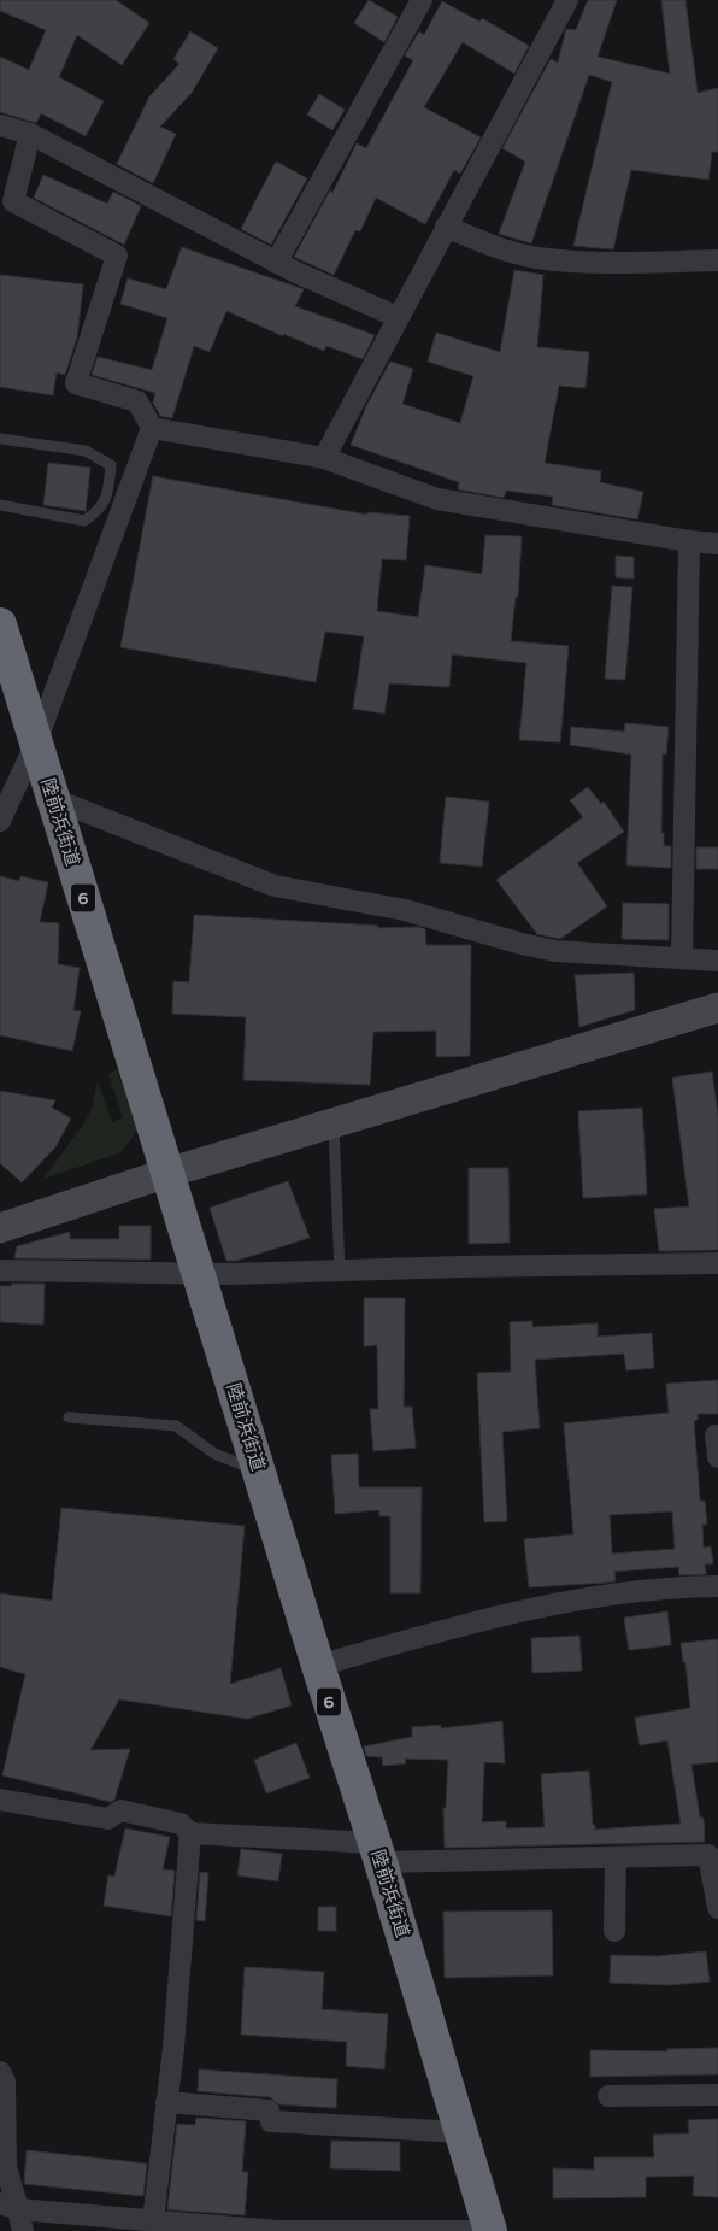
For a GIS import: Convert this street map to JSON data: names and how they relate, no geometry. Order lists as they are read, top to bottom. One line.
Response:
{"streets":{"highway":["陸前浜街道","6"]}}
